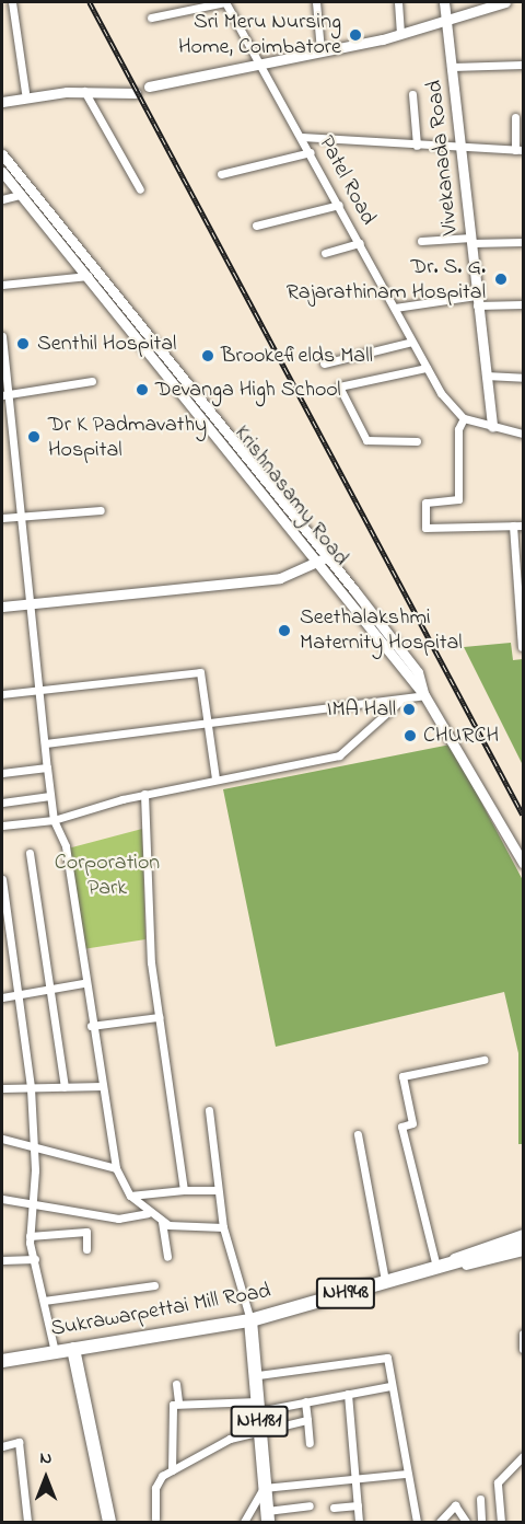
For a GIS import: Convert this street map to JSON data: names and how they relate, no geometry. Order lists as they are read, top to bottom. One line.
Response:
{"streets":{"highway":["NH948","Sukrawarpettai Mill Road","NH181"],"main road":["Vivekanada Road","Krishnasamy Road"],"street":["Patel Road"]},"crossings":[["NH948","Sukrawarpettai Mill Road"],["Sukrawarpettai Mill Road","NH181"]],"parks":["Corporation Park"],"places":["Sri Meru Nursing Home, Coimbatore","Dr. S. G. Rajarathinam Hospital","Senthil Hospital","Brookefields Mall","Devanga High School","Dr K Padmavathy Hospital","Seethalakshmi Maternity Hospital","IMA Hall","CHURCH"],"north":"top"}
